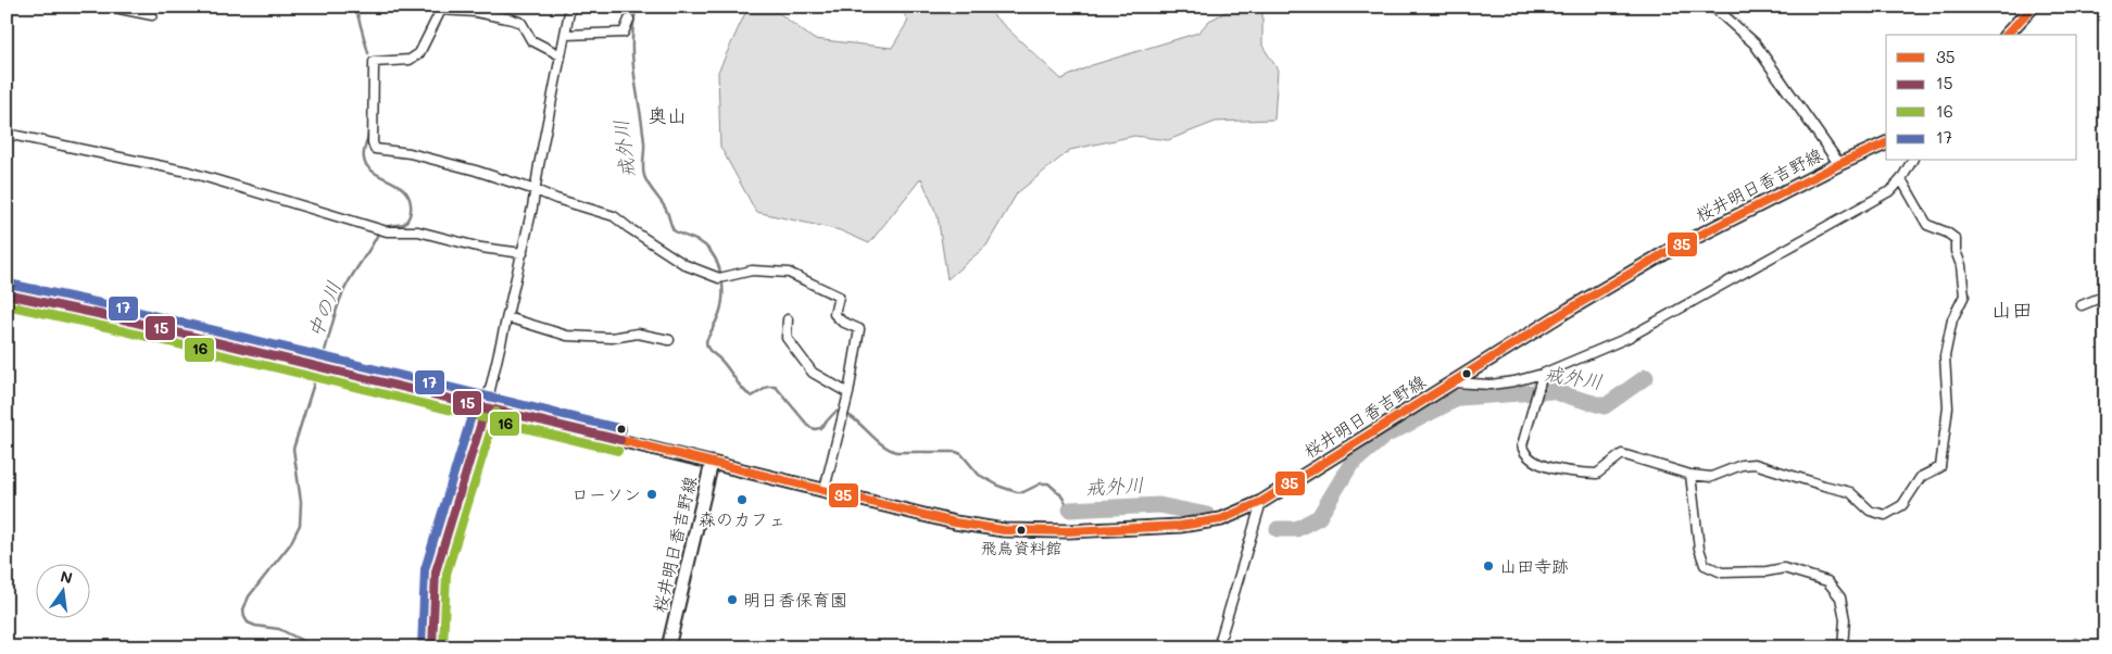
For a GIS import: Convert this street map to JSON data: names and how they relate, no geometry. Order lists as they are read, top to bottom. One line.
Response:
{"streets":{"main road":["桜井明日香吉野線"]},"districts":["奥山","山田"],"water":["戒外川","中の川"],"places":["ローソン","森のカフェ","飛鳥資料館","山田寺跡","明日香保育園"],"lines":["transit line 35","transit line 17","transit line 15","transit line 16"],"legend":["35","15","16","17"],"north":"top"}
